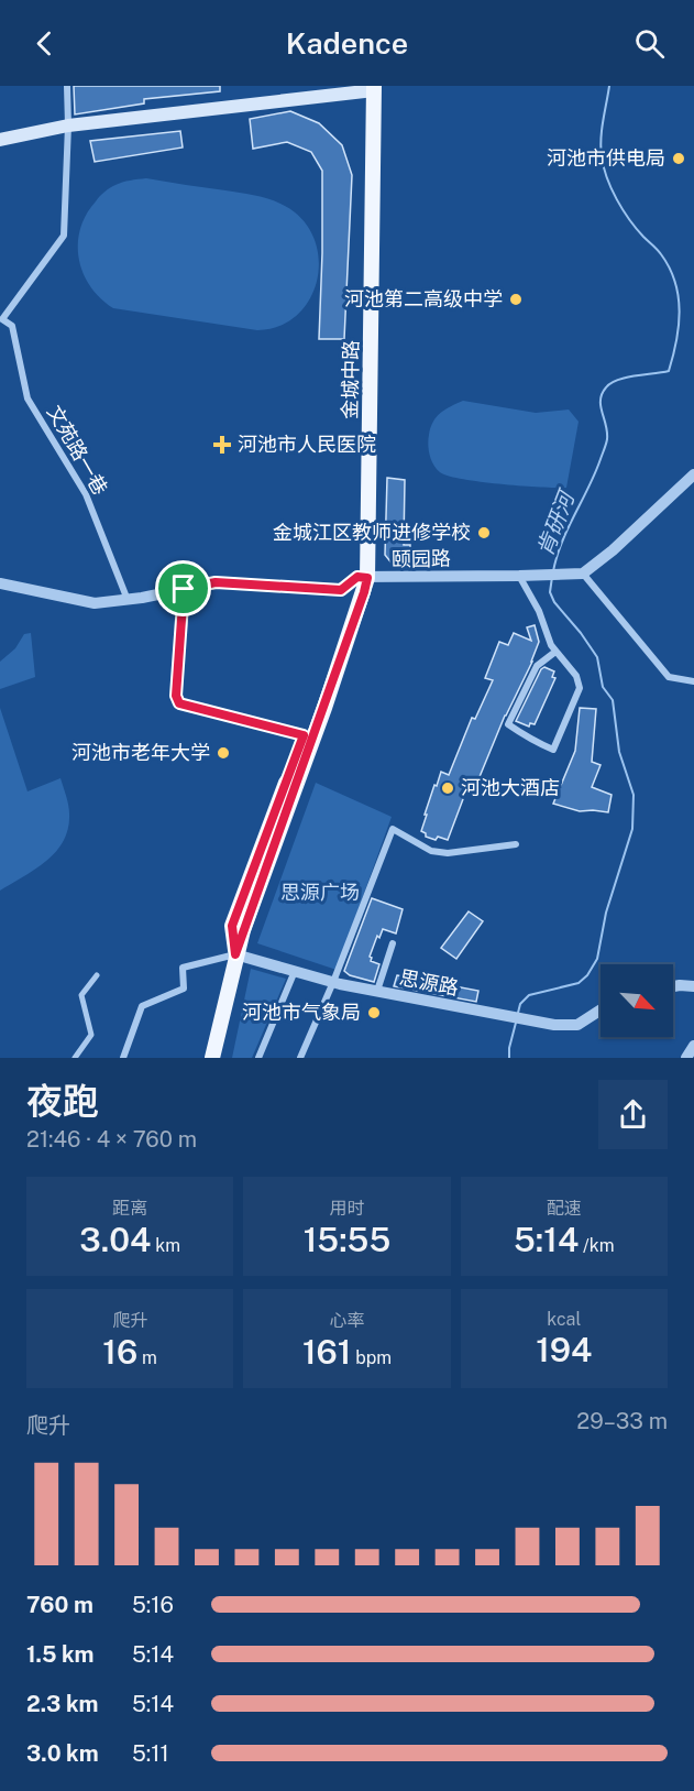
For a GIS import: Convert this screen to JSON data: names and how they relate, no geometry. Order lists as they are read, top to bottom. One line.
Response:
{"streets":{"main road":["金城中路"],"street":["文苑路一巷","颐园路","思源路"]},"crossings":[["金城中路","颐园路"],["文苑路一巷","颐园路"]],"water":["肯研河"],"parks":["思源广场"],"places":{"other":["河池市供电局","河池第二高级中学","金城江区教师进修学校","河池市老年大学","河池大酒店","河池市气象局"],"health":["河池市人民医院"]},"north":"bottom right","page":{"header":"Kadence","heading":["夜跑","21:46 · 4 × 760 m"],"stats":[["距离","3.04 km"],["用时","15:55"],["配速","5:14 /km"],["爬升","16 m"],["心率","161 bpm"],["kcal","194"]],"chart":["爬升","29–33 m"],"list":[{"name":"760 m","note":"5:16"},{"name":"1.5 km","note":"5:14"},{"name":"2.3 km","note":"5:14"},{"name":"3.0 km","note":"5:11"}]}}
